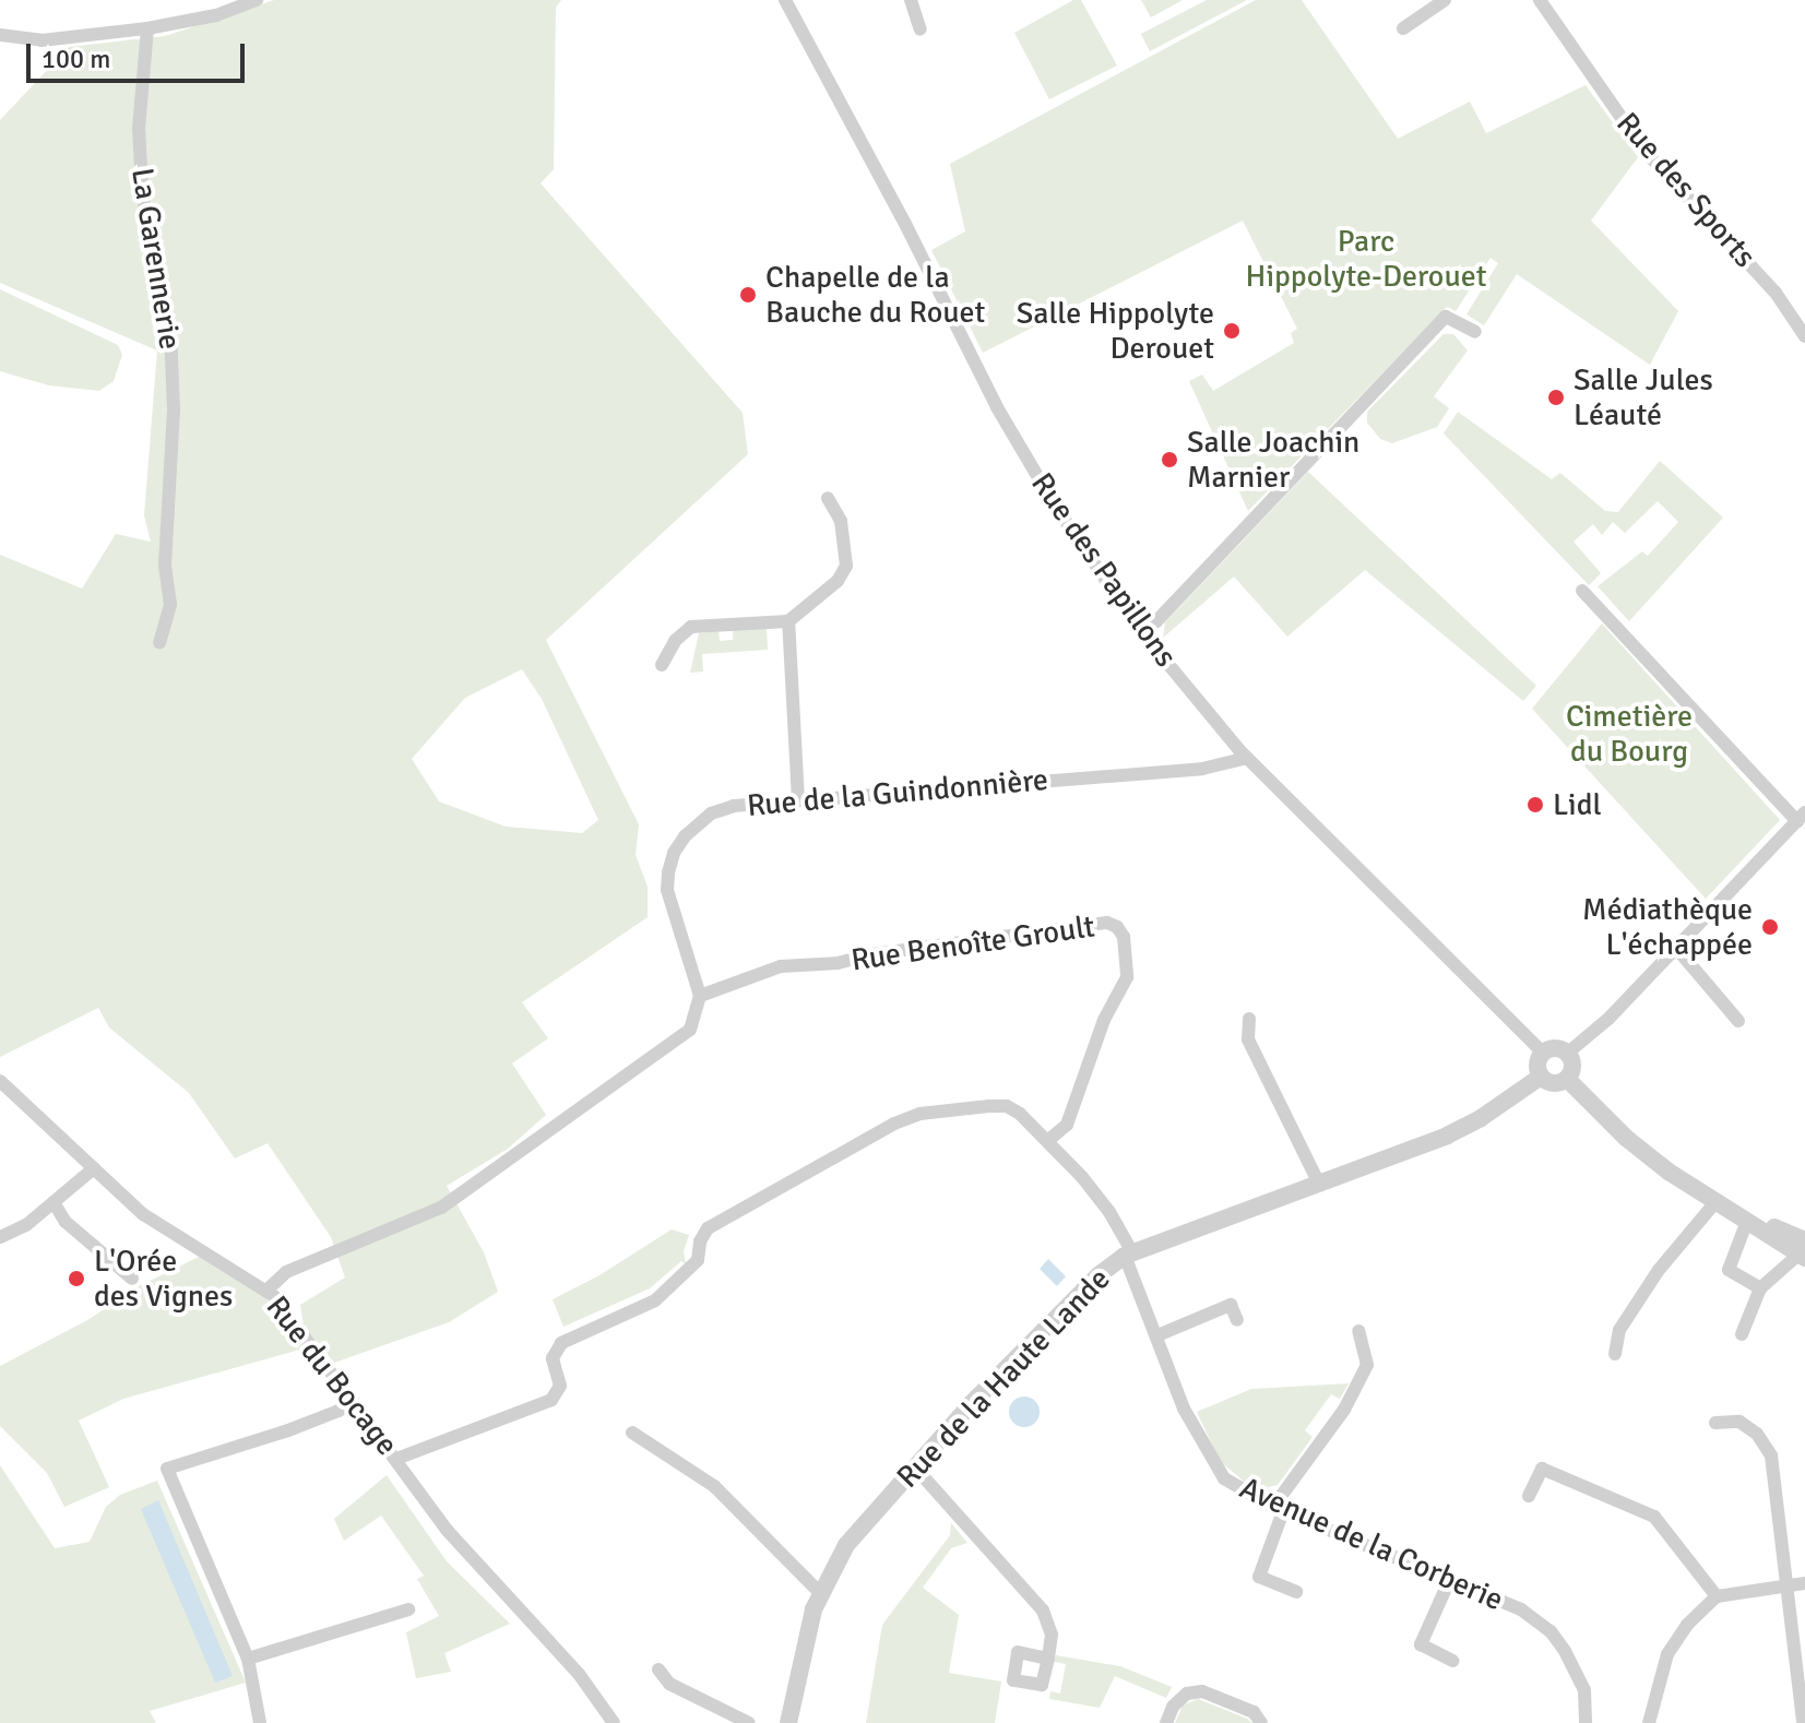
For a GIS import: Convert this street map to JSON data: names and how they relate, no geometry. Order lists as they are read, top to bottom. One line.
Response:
{"streets":{"street":["Rue des Sports","La Garennerie","Rue des Papillons","Rue de la Guindonnière","Rue Benoîte Groult","Rue du Bocage","Rue de la Haute Lande","Avenue de la Corberie"]},"crossings":[["Rue des Papillons","Rue de la Guindonnière"],["Rue des Papillons","Rue de la Haute Lande"],["Rue de la Guindonnière","Rue Benoîte Groult"],["Rue Benoîte Groult","Avenue de la Corberie"],["Rue du Bocage","Avenue de la Corberie"],["Rue de la Haute Lande","Avenue de la Corberie"]],"parks":["Parc Hippolyte-Derouet","Cimetière du Bourg"],"places":["Chapelle de la Bauche du Rouet","Salle Hippolyte Derouet","Salle Jules Léauté","Salle Joachin Marnier","Lidl","Médiathèque L'échappée","L'Orée des Vignes"],"scale_bar":"100 m"}
